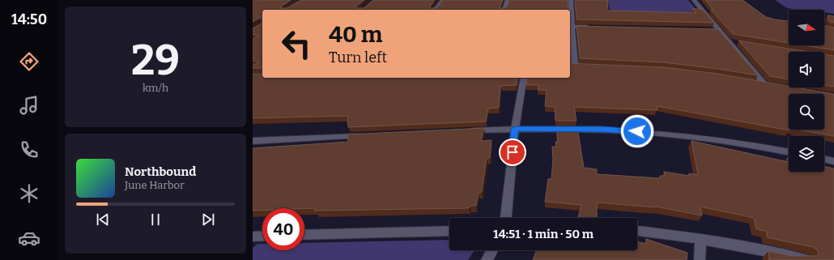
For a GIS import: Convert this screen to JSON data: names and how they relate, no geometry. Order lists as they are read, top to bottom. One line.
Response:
{"north":"right","page":{"tabs":"14:50","tile":["29","km/h"],"turn":["40 m","Turn left"],"song":["Northbound","June Harbor"],"limit":"40","trip":"14:51 · 1 min · 50 m"}}
